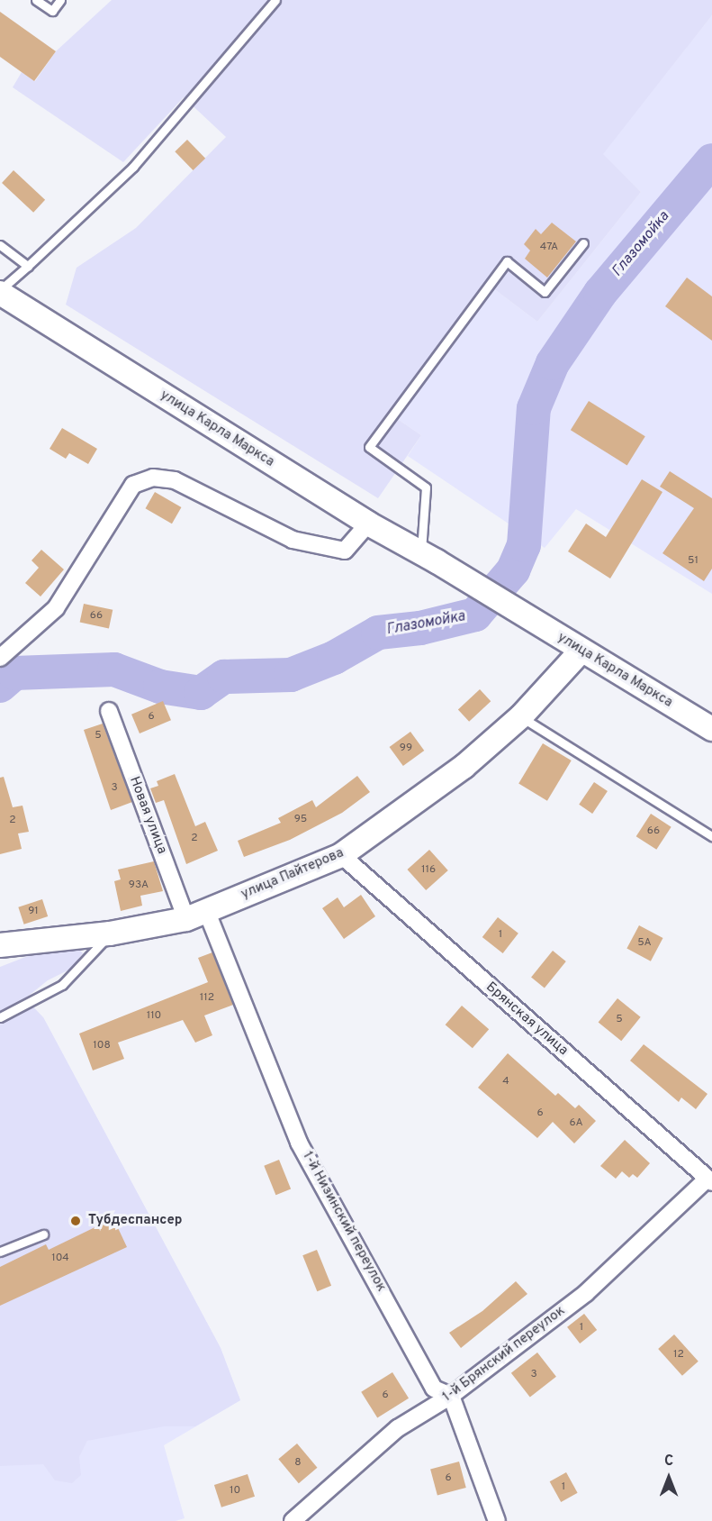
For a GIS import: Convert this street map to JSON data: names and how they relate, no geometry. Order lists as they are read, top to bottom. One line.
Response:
{"streets":{"main road":["улица Карла Маркса","улица Пайтерова"],"street":["Новая улица","Брянская улица","1-й Низинский переулок","1-й Брянский переулок"]},"crossings":[["улица Карла Маркса","улица Пайтерова"],["Новая улица","улица Пайтерова"],["Новая улица","1-й Низинский переулок"],["улица Пайтерова","Брянская улица"],["улица Пайтерова","1-й Низинский переулок"],["Брянская улица","1-й Брянский переулок"],["1-й Низинский переулок","1-й Брянский переулок"]],"water":["Глазомойка"],"places":["Тубдеспансер"],"house_numbers":["47А","51","66","6","5","99","3","95","2","66","2","116","93А","91","1","5А","112","110","5","108","4","6","6А","104","1","12","3","6","8","6","1","10"],"north":"top"}
